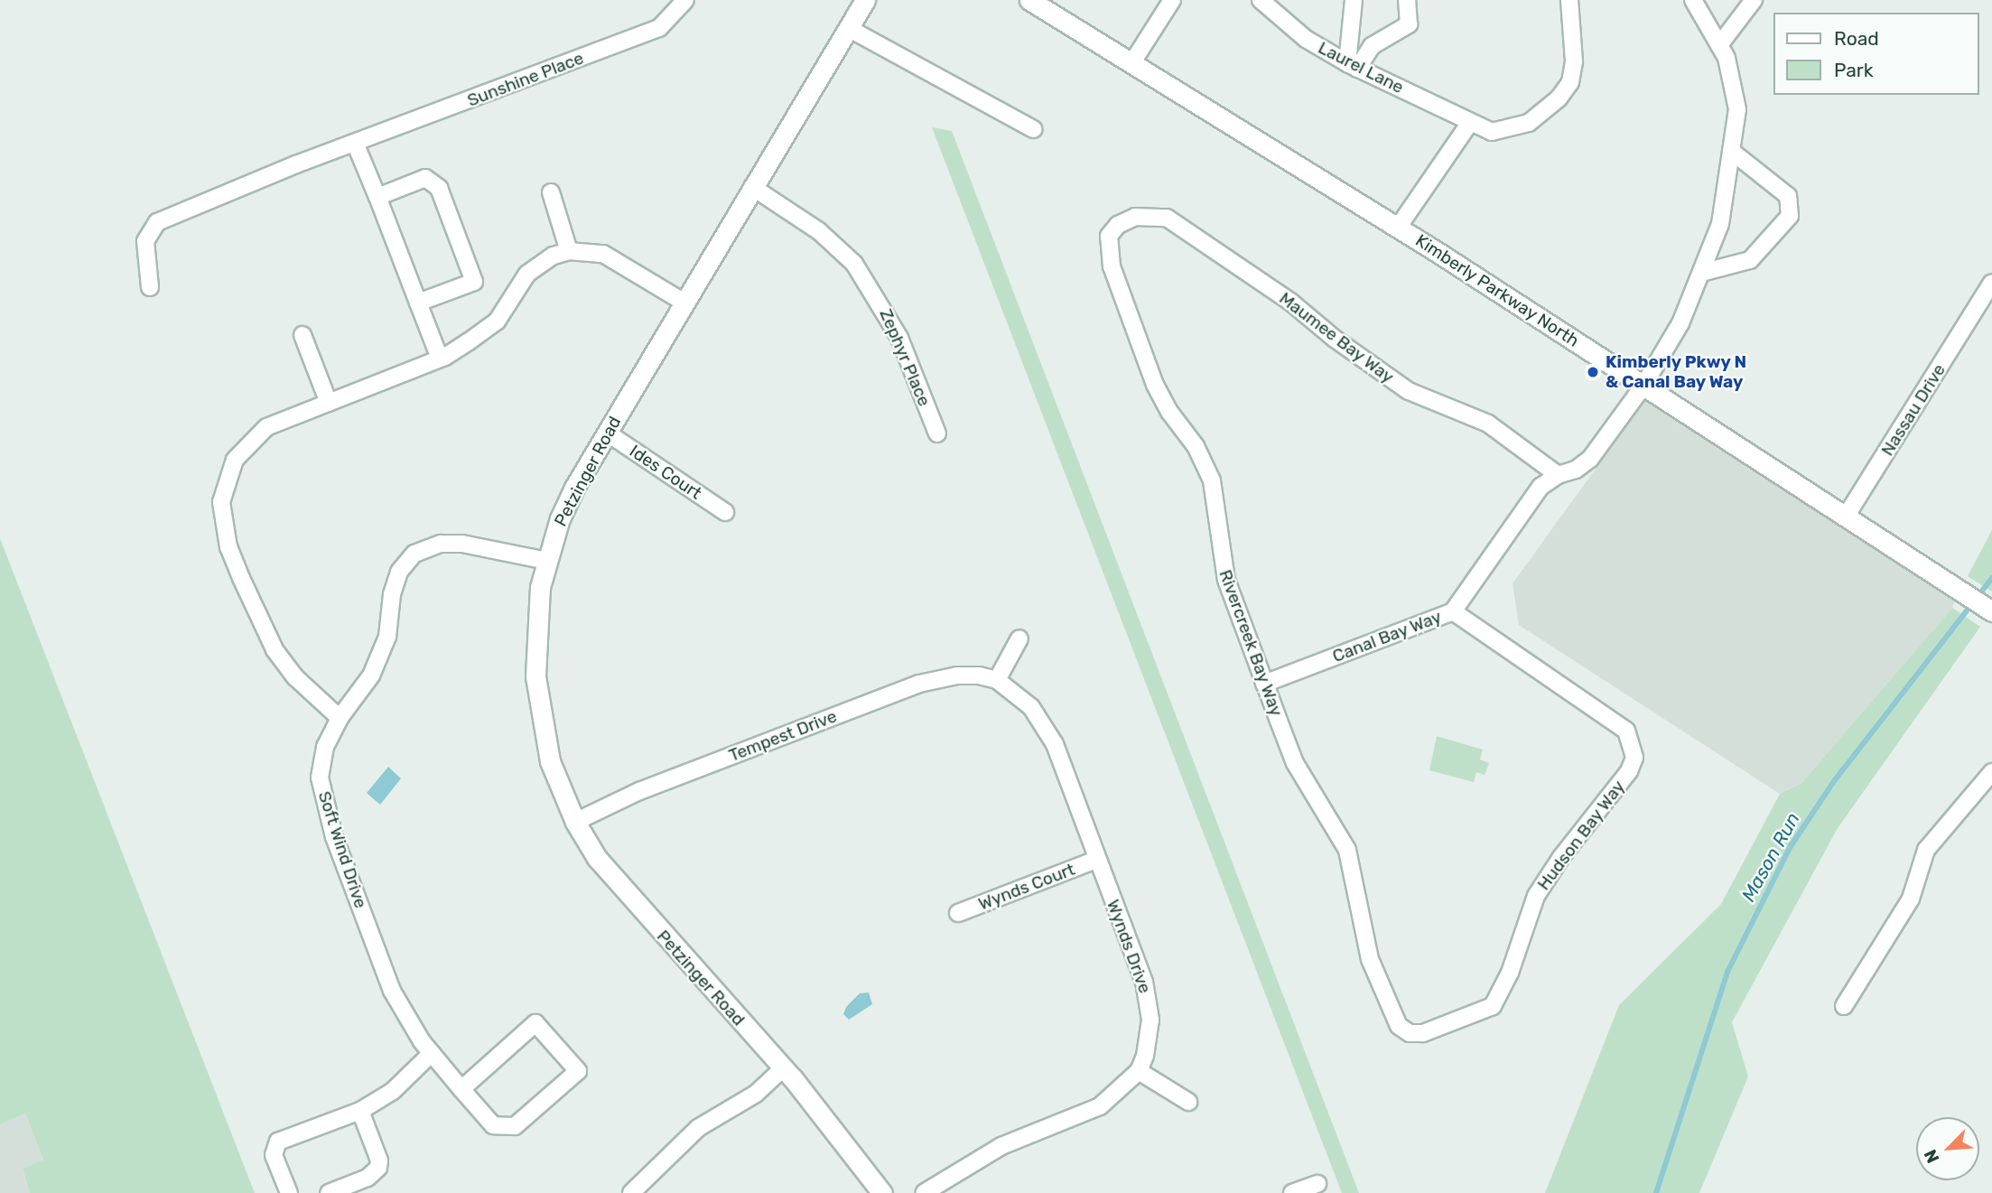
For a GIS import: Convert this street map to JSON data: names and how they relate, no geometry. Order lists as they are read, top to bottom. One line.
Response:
{"streets":{"street":["Laurel Lane","Sunshine Place","Kimberly Parkway North","Maumee Bay Way","Zephyr Place","Nassau Drive","Petzinger Road","Ides Court","Canal Bay Way","Rivercreek Bay Way","Tempest Drive","Hudson Bay Way","Soft Wind Drive","Wynds Court","Wynds Drive"]},"crossings":[["Kimberly Parkway North","Nassau Drive"],["Kimberly Parkway North","Canal Bay Way"],["Maumee Bay Way","Canal Bay Way"],["Maumee Bay Way","Rivercreek Bay Way"],["Zephyr Place","Petzinger Road"],["Petzinger Road","Ides Court"],["Petzinger Road","Tempest Drive"],["Petzinger Road","Soft Wind Drive"],["Canal Bay Way","Rivercreek Bay Way"],["Canal Bay Way","Hudson Bay Way"],["Rivercreek Bay Way","Hudson Bay Way"],["Tempest Drive","Wynds Drive"],["Wynds Court","Wynds Drive"]],"water":["Mason Run"],"places":["Kimberly Pkwy N & Canal Bay Way"],"legend":["Road","Park"],"north":"bottom left"}
